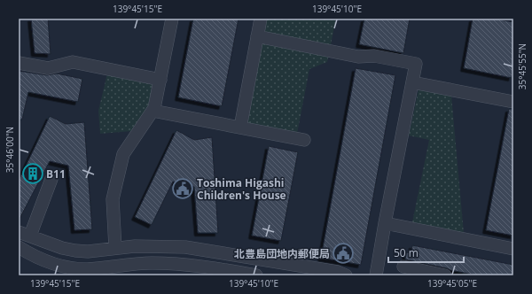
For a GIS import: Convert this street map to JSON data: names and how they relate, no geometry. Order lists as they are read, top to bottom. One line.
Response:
{"places":{"building":["B11"],"public building":["Toshima Higashi Children's House","北豊島団地内郵便局"]},"scale_bar":"50 m","coordinates":["139°45'15\"E","139°45'10\"E","35°45'55\"N","35°46'00\"N","139°45'05\"E"]}
